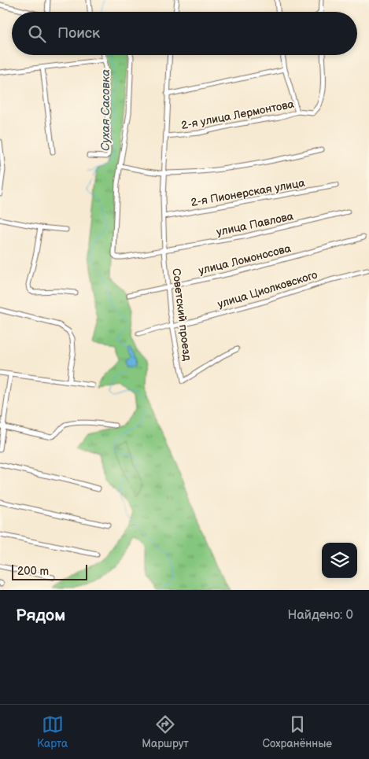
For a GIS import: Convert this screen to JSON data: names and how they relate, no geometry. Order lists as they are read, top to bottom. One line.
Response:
{"streets":{"street":["2-я улица Лермонтова","2-я Пионерская улица","улица Павлова","улица Ломоносова","улица Циолковского","Советский проезд"]},"crossings":[["2-я улица Лермонтова","Советский проезд"],["2-я Пионерская улица","Советский проезд"],["улица Павлова","Советский проезд"],["улица Ломоносова","Советский проезд"],["улица Циолковского","Советский проезд"]],"water":["Сухая Сасовка"],"scale_bar":"200 m","page":{"search":"Поиск","scale":"200 m","heading":["Рядом","Найдено: 0"],"nav":["Карта","Маршрут","Сохранённые"]}}
